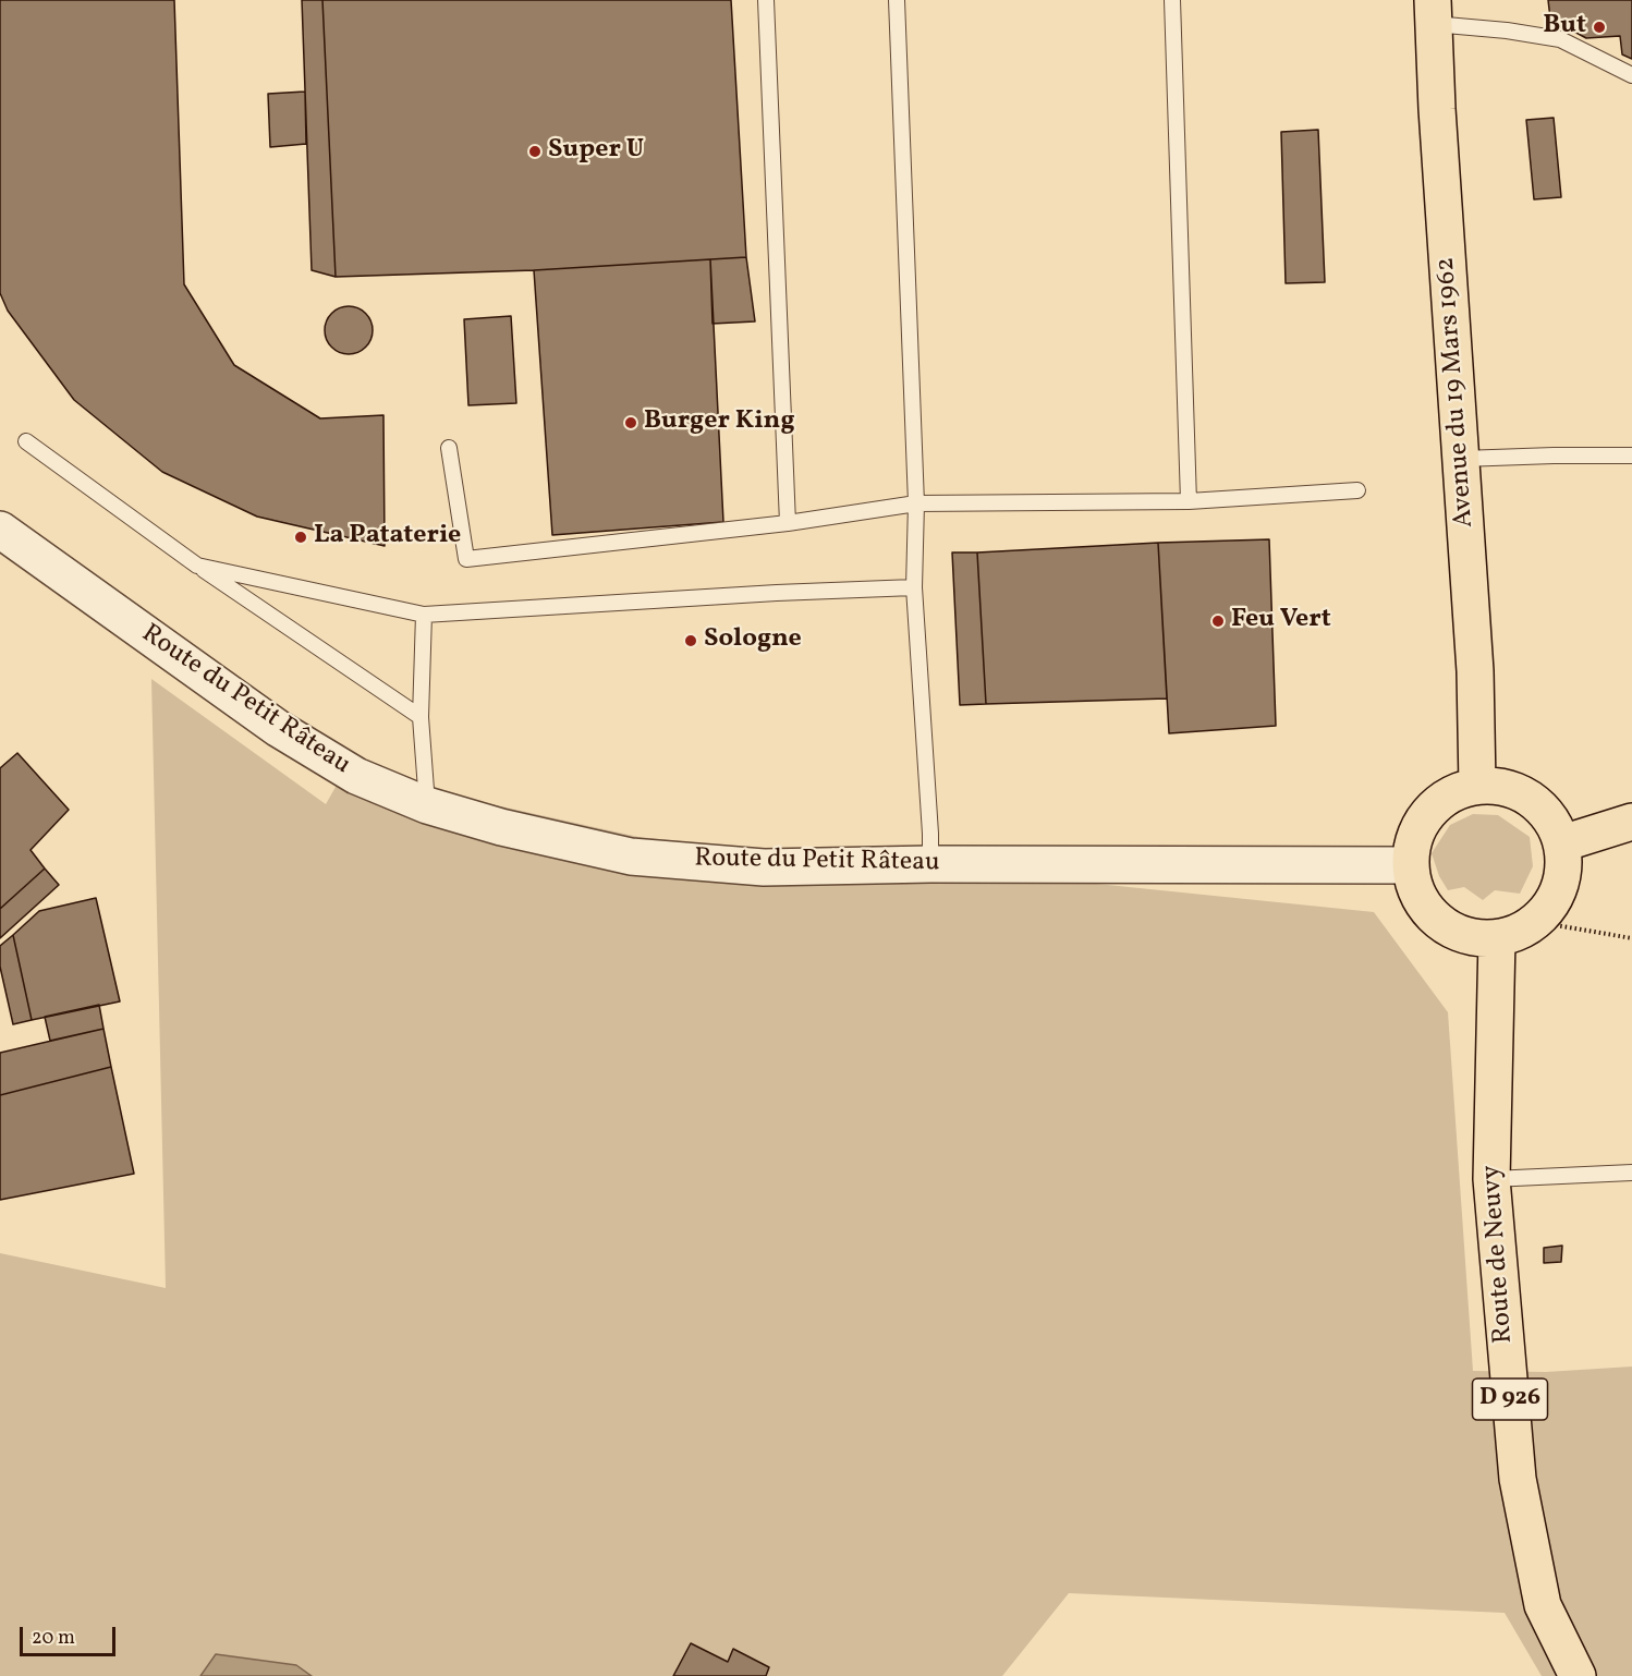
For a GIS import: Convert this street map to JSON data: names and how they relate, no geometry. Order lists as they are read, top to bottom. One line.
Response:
{"streets":{"main road":["Avenue du 19 Mars 1962","Route de Neuvy","D 926"],"street":["Route du Petit Râteau"]},"crossings":[["Avenue du 19 Mars 1962","Route du Petit Râteau"],["Avenue du 19 Mars 1962","Route de Neuvy"],["Route du Petit Râteau","Route de Neuvy"]],"places":["But","Super U","Burger King","La Pataterie","Feu Vert","Sologne"],"scale_bar":"20 m"}
